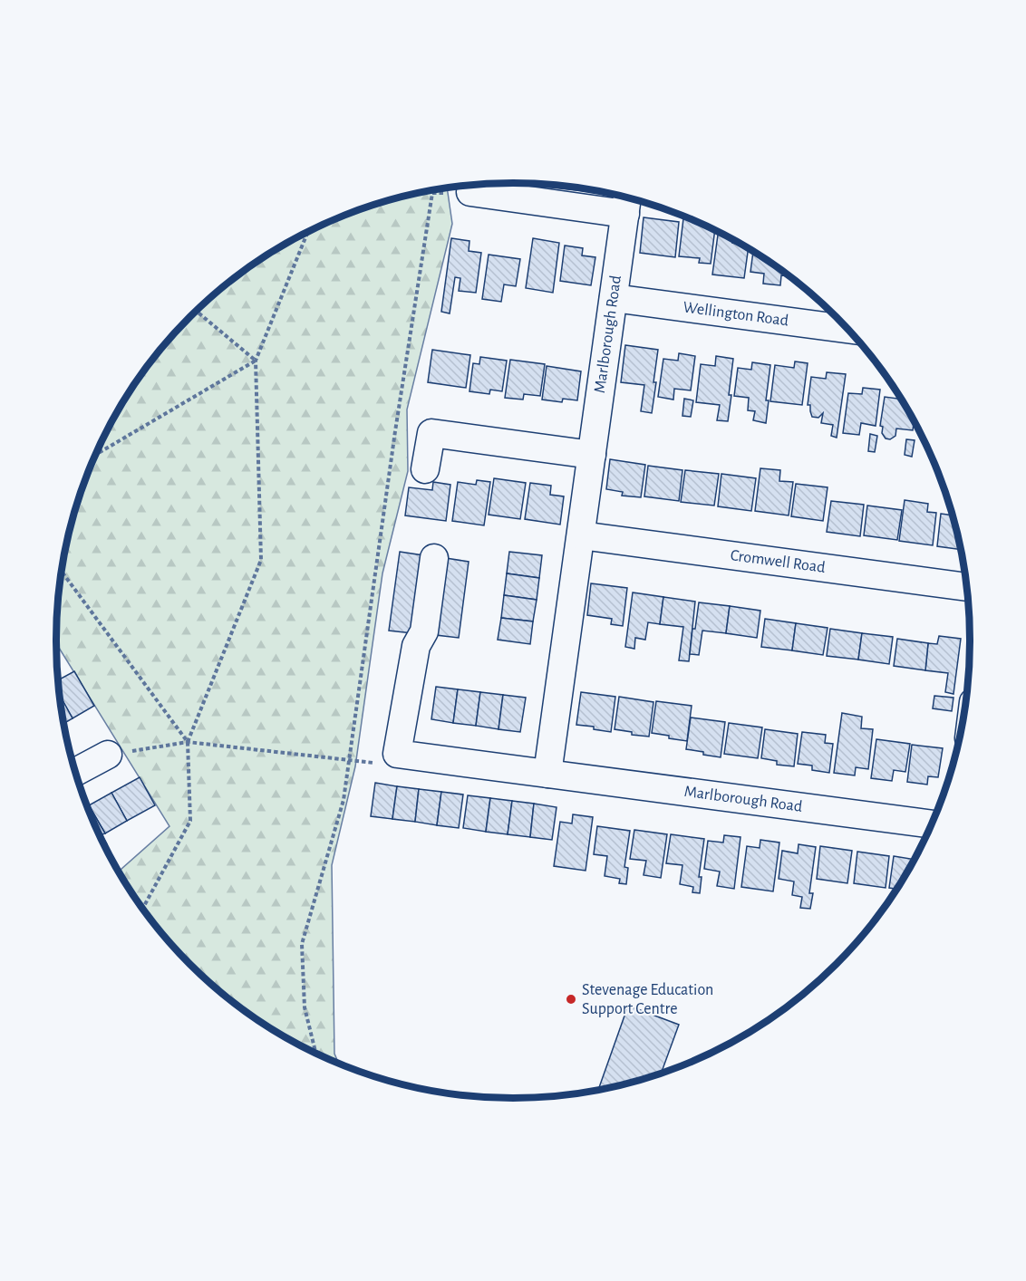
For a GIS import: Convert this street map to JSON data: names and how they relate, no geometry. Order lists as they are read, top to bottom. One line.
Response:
{"streets":{"street":["Wellington Road","Marlborough Road","Cromwell Road"]},"crossings":[["Wellington Road","Marlborough Road"],["Marlborough Road","Cromwell Road"]],"places":["Stevenage Education Support Centre"]}
